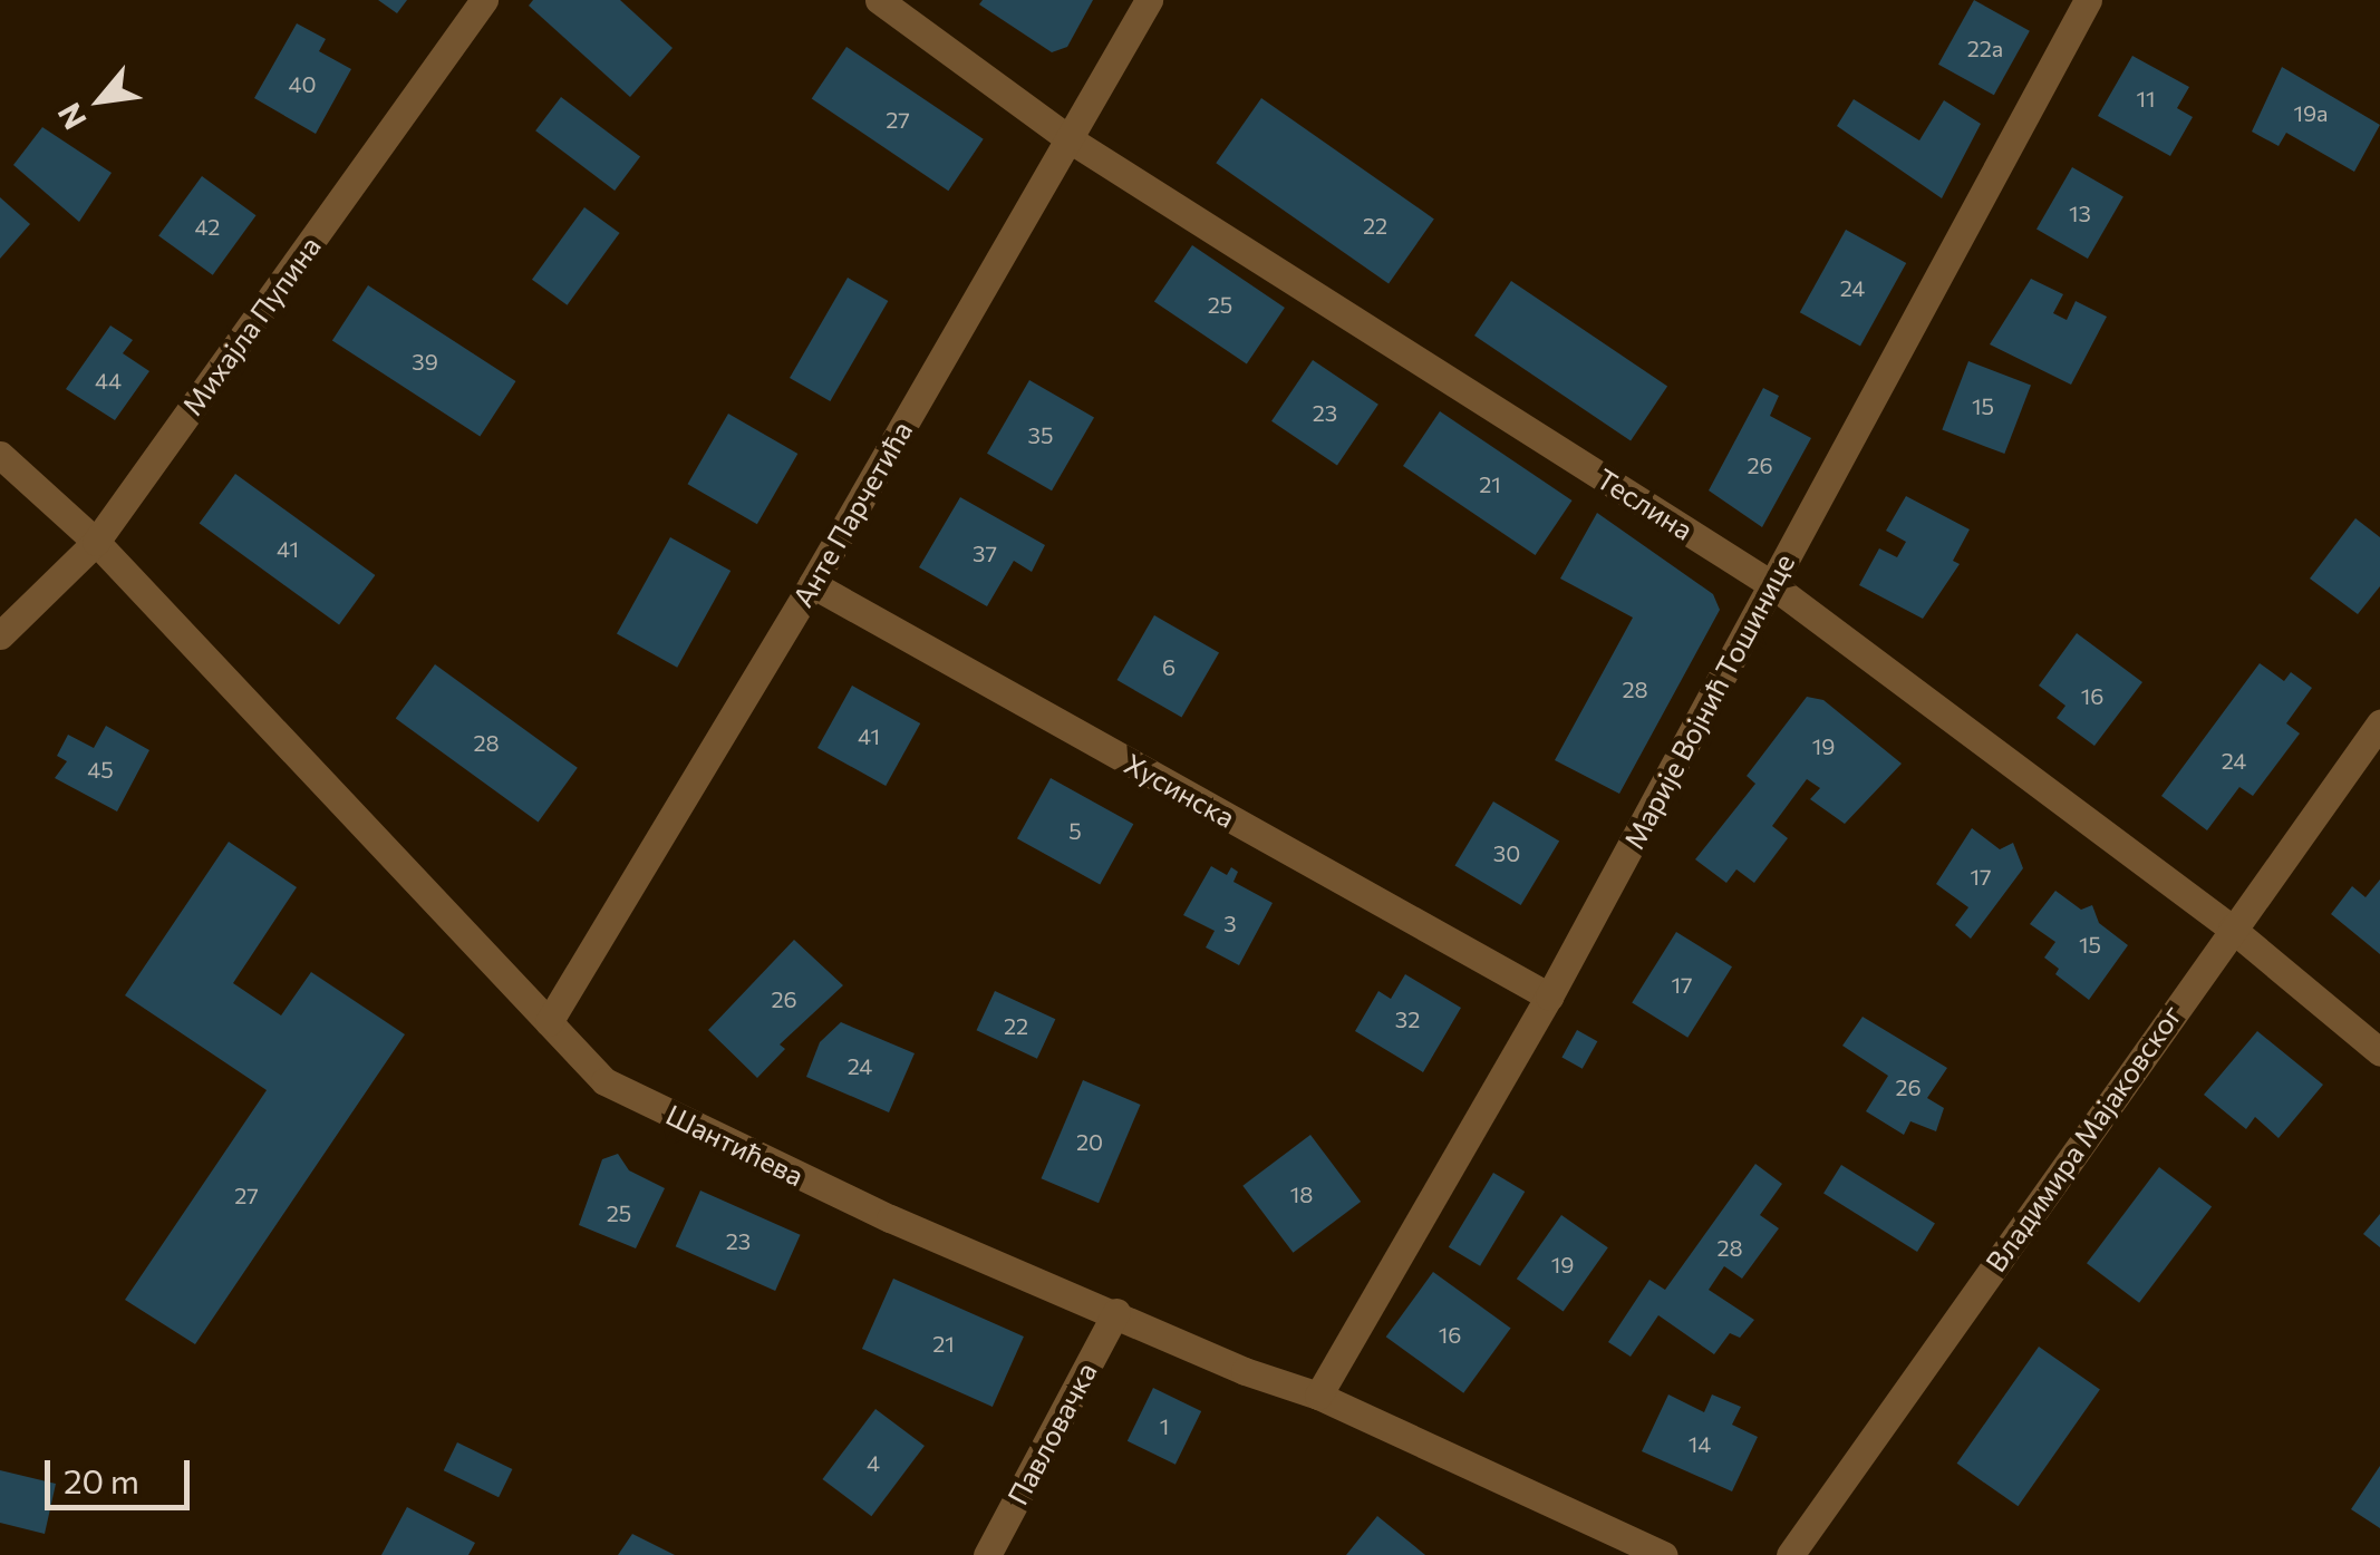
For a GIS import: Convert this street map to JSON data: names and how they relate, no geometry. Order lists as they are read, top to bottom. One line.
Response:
{"streets":{"street":["Михајла Пупина","Теслина","Анте Парчетића","Марије Војнић Тошинице","Хусинска","Владимира Мајаковског","Шантићева","Павловачка"]},"crossings":[["Михајла Пупина","Шантићева"],["Теслина","Анте Парчетића"],["Теслина","Марије Војнић Тошинице"],["Теслина","Владимира Мајаковског"],["Анте Парчетића","Хусинска"],["Анте Парчетића","Шантићева"],["Марије Војнић Тошинице","Хусинска"],["Марије Војнић Тошинице","Шантићева"],["Шантићева","Павловачка"]],"house_numbers":["22a","40","11","19a","27","13","22","42","24","25","39","44","15","23","35","26","21","41","37","6","28","16","41","28","19","24","45","5","30","17","3","15","17","26","32","22","24","26","20","18","27","25","23","28","19","16","21","1","14","4"],"scale_bar":"20 m","north":"bottom left"}
